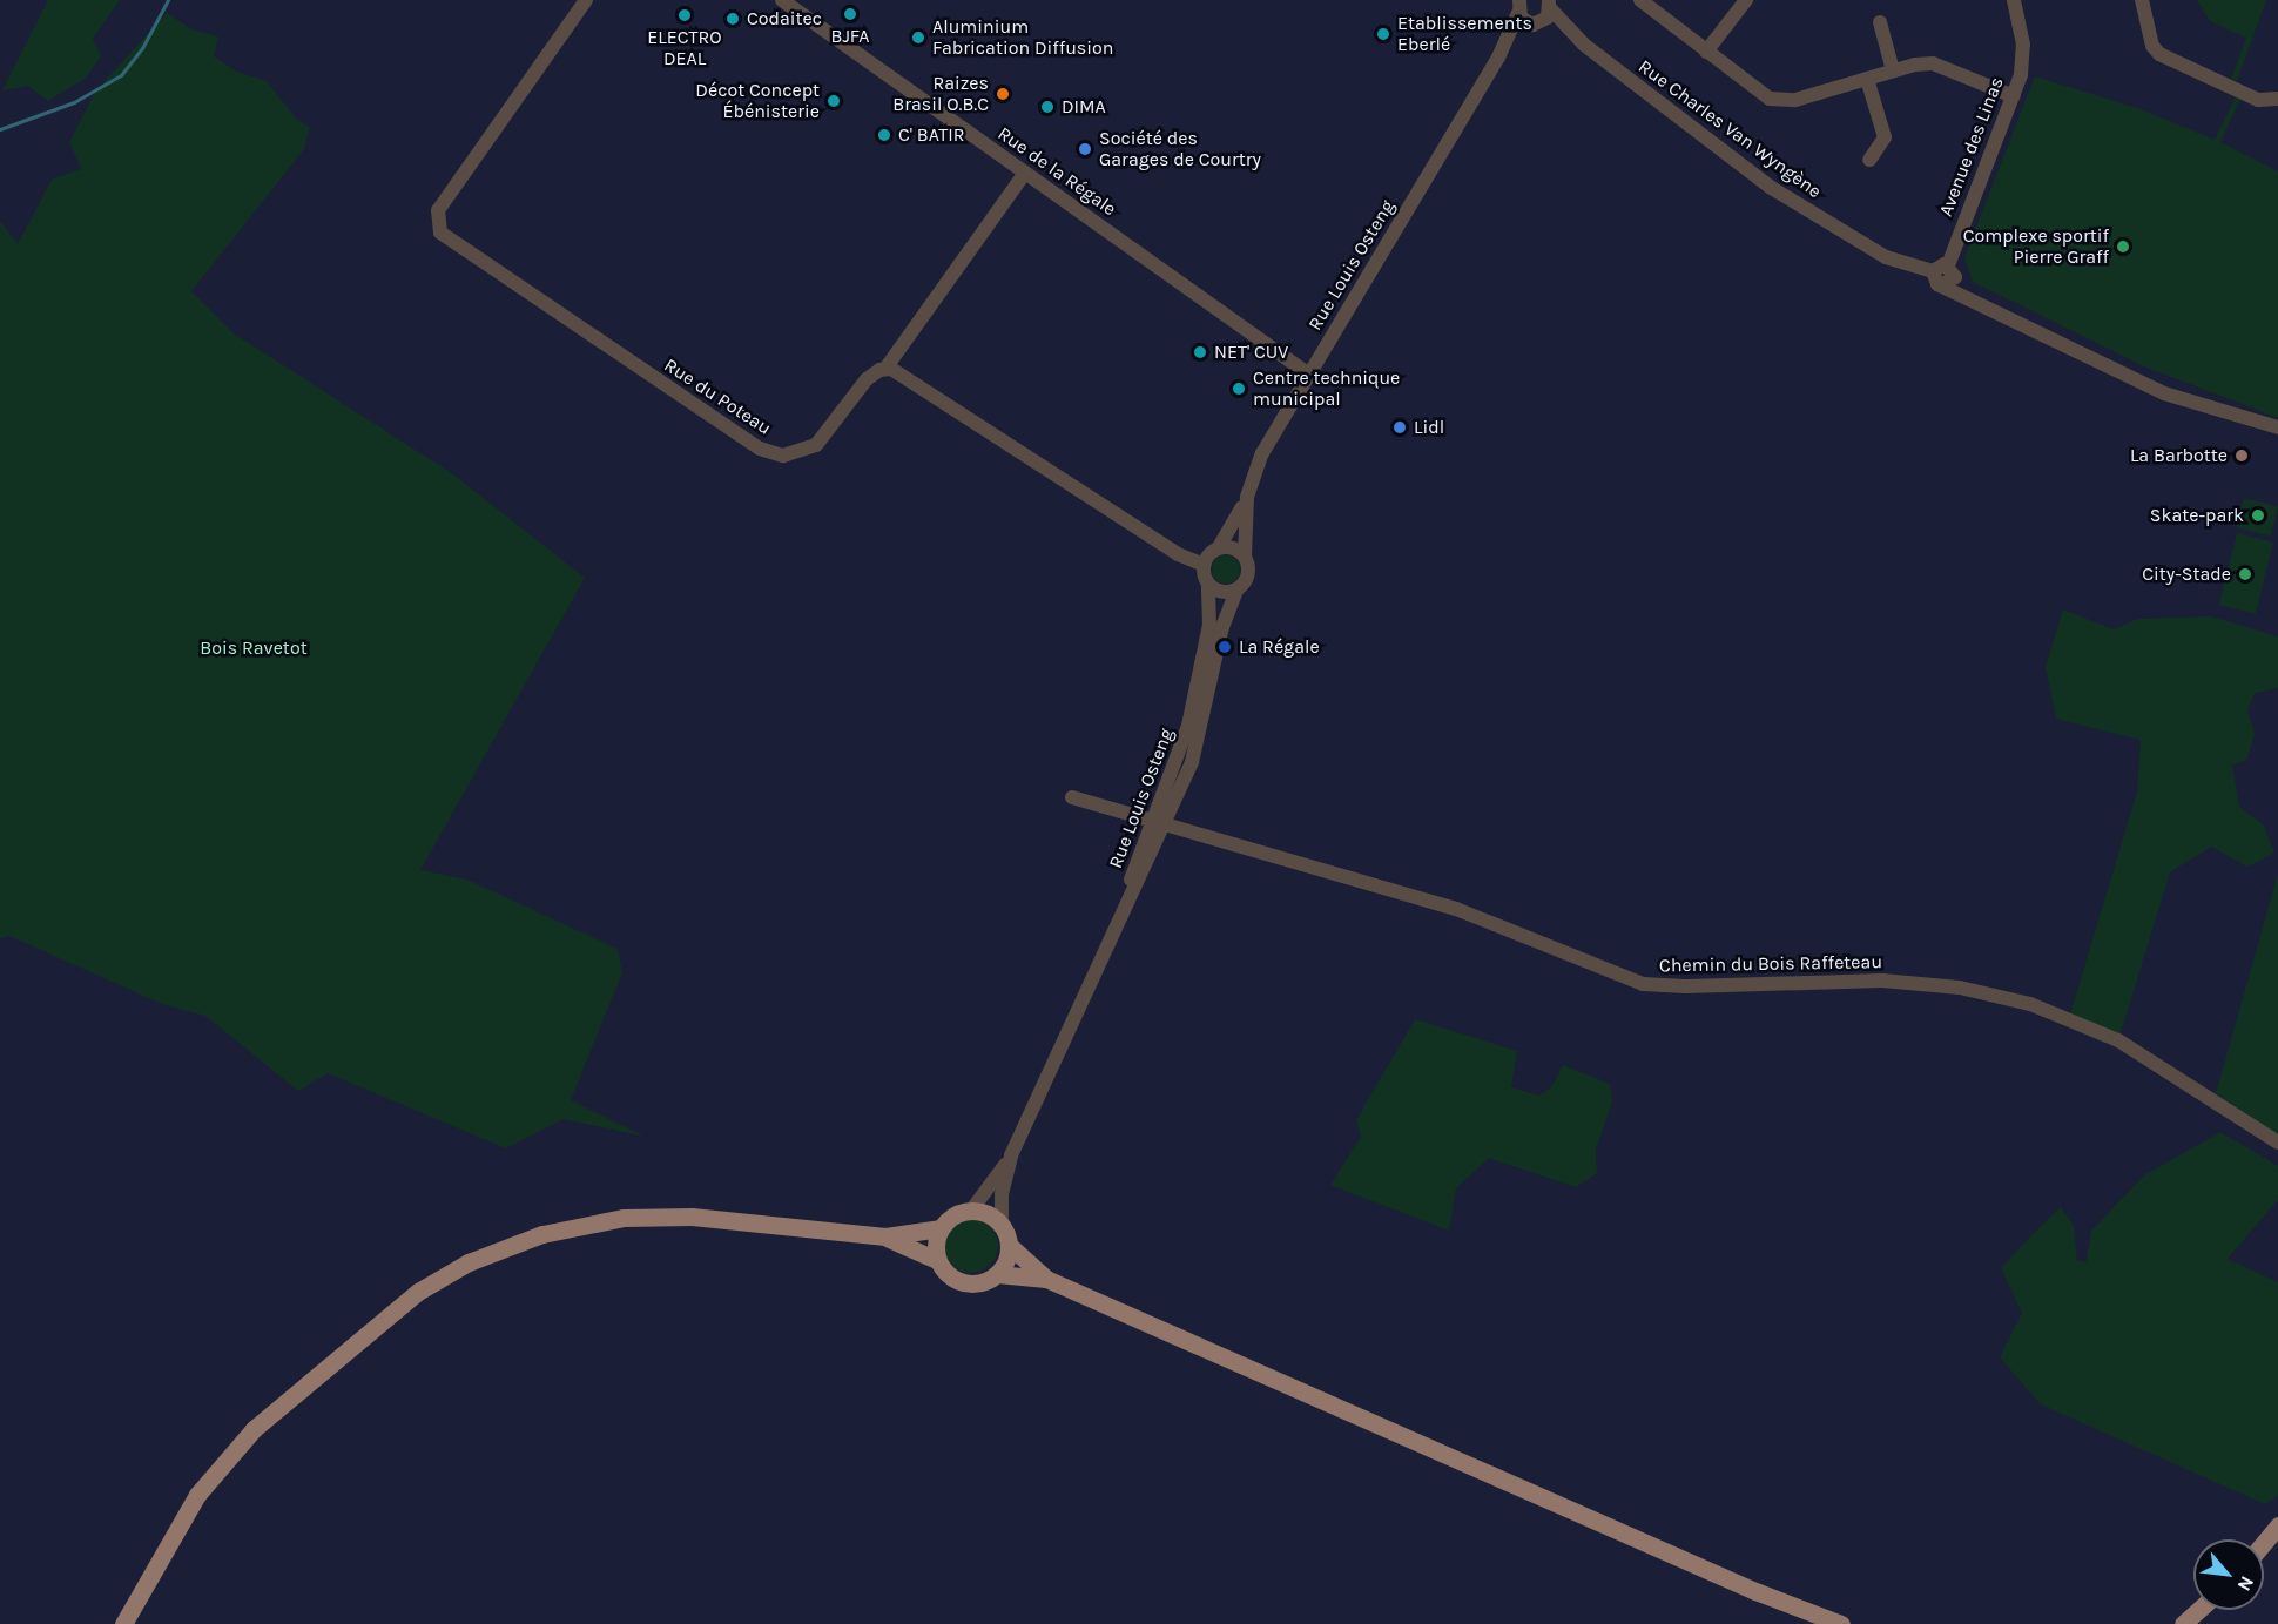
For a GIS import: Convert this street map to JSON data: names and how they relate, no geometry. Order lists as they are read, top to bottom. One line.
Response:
{"streets":{"street":["Rue Charles Van Wyngène","Avenue des Linas","Rue de la Régale","Rue Louis Osteng","Rue du Poteau","Chemin du Bois Raffeteau"]},"crossings":[["Rue Charles Van Wyngène","Rue Louis Osteng"],["Rue de la Régale","Rue Louis Osteng"],["Rue Louis Osteng","Chemin du Bois Raffeteau"]],"parks":["Bois Ravetot"],"places":["BJFA","ELECTRO DEAL","Codaitec","Etablissements Eberlé","Aluminium Fabrication Diffusion","Raizes Brasil O.B.C","Décot Concept Ébénisterie","DIMA","C' BATIR","Société des Garages de Courtry","Complexe sportif Pierre Graff","NET' CUV","Centre technique municipal","Lidl","La Barbotte","Skate-park","City-Stade","La Régale"],"north":"bottom right"}
